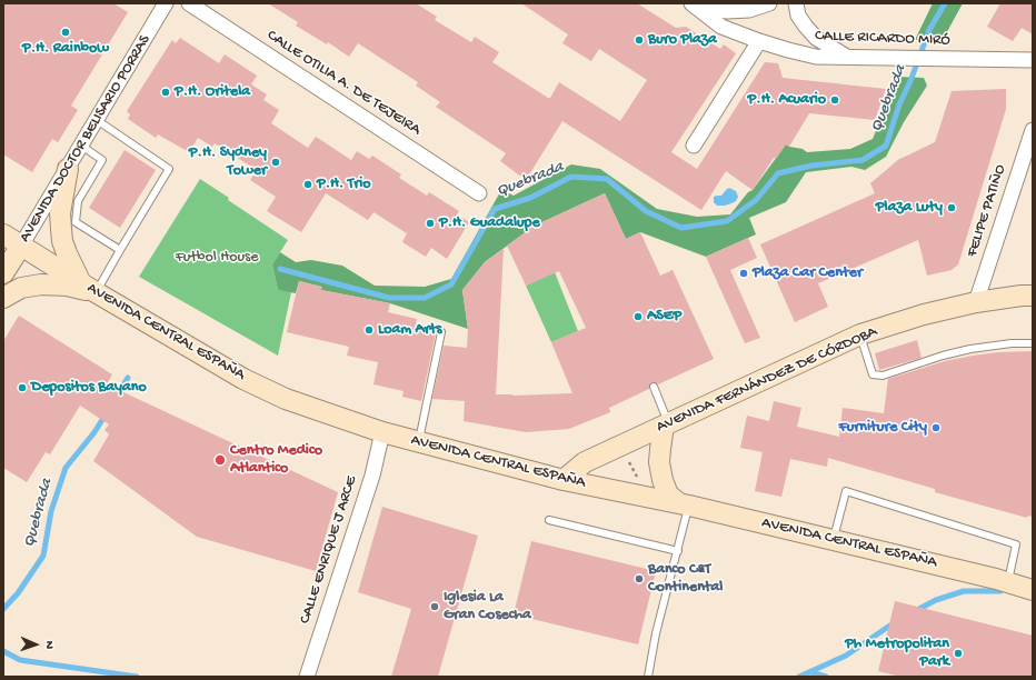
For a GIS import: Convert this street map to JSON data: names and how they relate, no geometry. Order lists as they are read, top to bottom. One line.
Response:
{"streets":{"main road":["AVENIDA DOCTOR BELISARIO PORRAS","AVENIDA CENTRAL ESPAÑA","AVENIDA FERNÁNDEZ DE CÓRDOBA"],"street":["CALLE RICARDO MIRÓ","CALLE OTILIA A. DE TEJEIRA","FELIPE PATIÑO","CALLE ENRIQUE J ARCE"]},"crossings":[["AVENIDA DOCTOR BELISARIO PORRAS","AVENIDA CENTRAL ESPAÑA"],["FELIPE PATIÑO","AVENIDA FERNÁNDEZ DE CÓRDOBA"],["AVENIDA CENTRAL ESPAÑA","AVENIDA FERNÁNDEZ DE CÓRDOBA"],["AVENIDA CENTRAL ESPAÑA","CALLE ENRIQUE J ARCE"]],"water":["Quebrada"],"parks":["Futbol House"],"places":["P.H. Rainbow","Buro Plaza","P.H. Oritela","P.H. Acuario","P.H. Sydney Tower","P.H. Trio","Plaza Luty","P.H. Guadalupe","Plaza Car Center","ASEP","Loam Arts","Depositos Bayano","Furniture City","Centro Medico Atlantico","Banco C&T Continental","Iglesia La Gran Cosecha","Ph Metropolitan Park"],"north":"right"}
